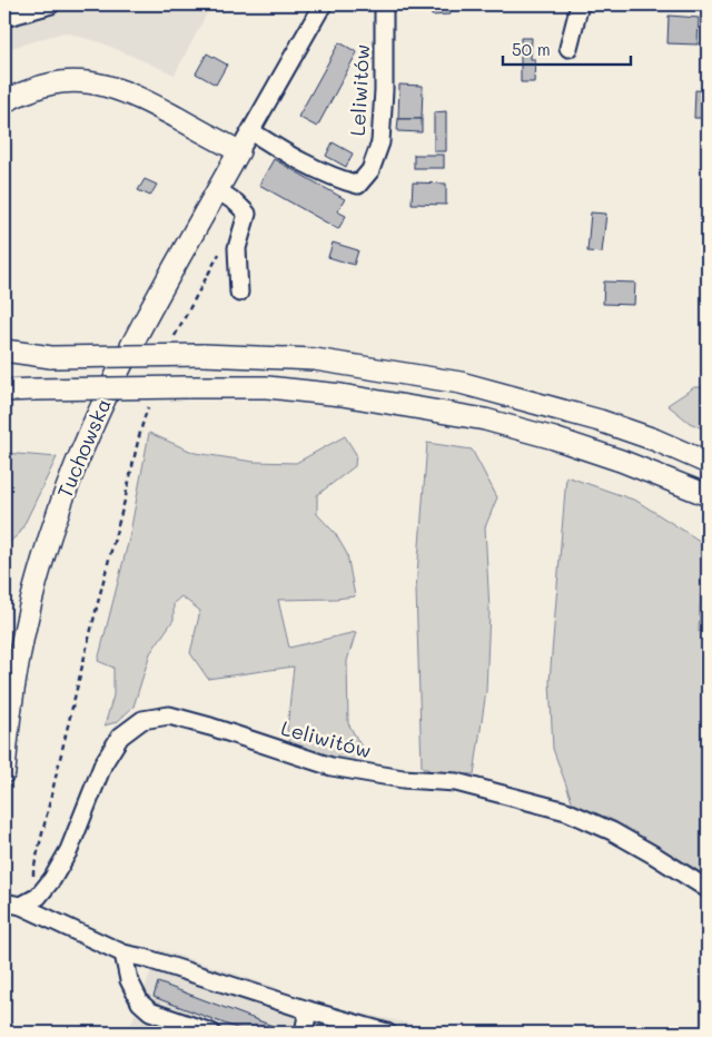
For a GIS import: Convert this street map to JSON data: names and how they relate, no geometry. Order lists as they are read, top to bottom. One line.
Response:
{"streets":{"main road":["Tuchowska"],"street":["Leliwitów"]},"crossings":[["Leliwitów","Tuchowska"]],"scale_bar":"50 m"}
